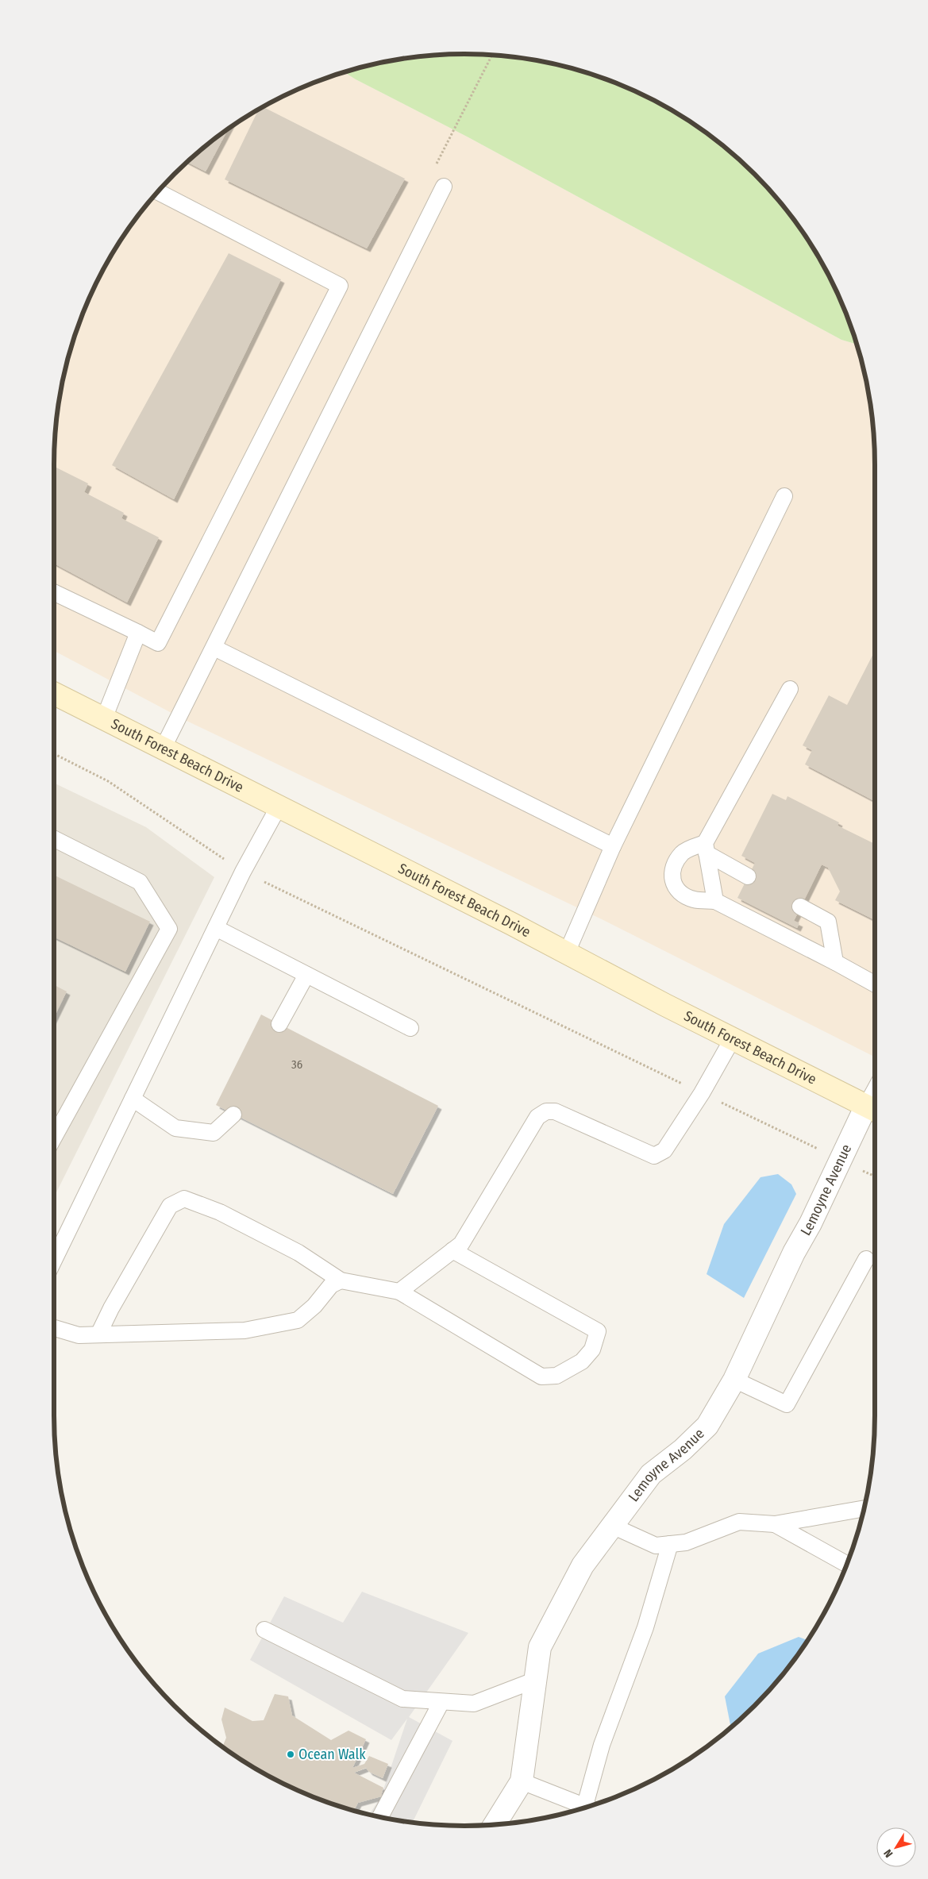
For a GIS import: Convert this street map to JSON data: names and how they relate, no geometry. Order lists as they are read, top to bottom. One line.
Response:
{"streets":{"street":["South Forest Beach Drive","Lemoyne Avenue"]},"crossings":[["South Forest Beach Drive","Lemoyne Avenue"]],"places":["Ocean Walk"],"house_numbers":["36"],"north":"bottom left"}
